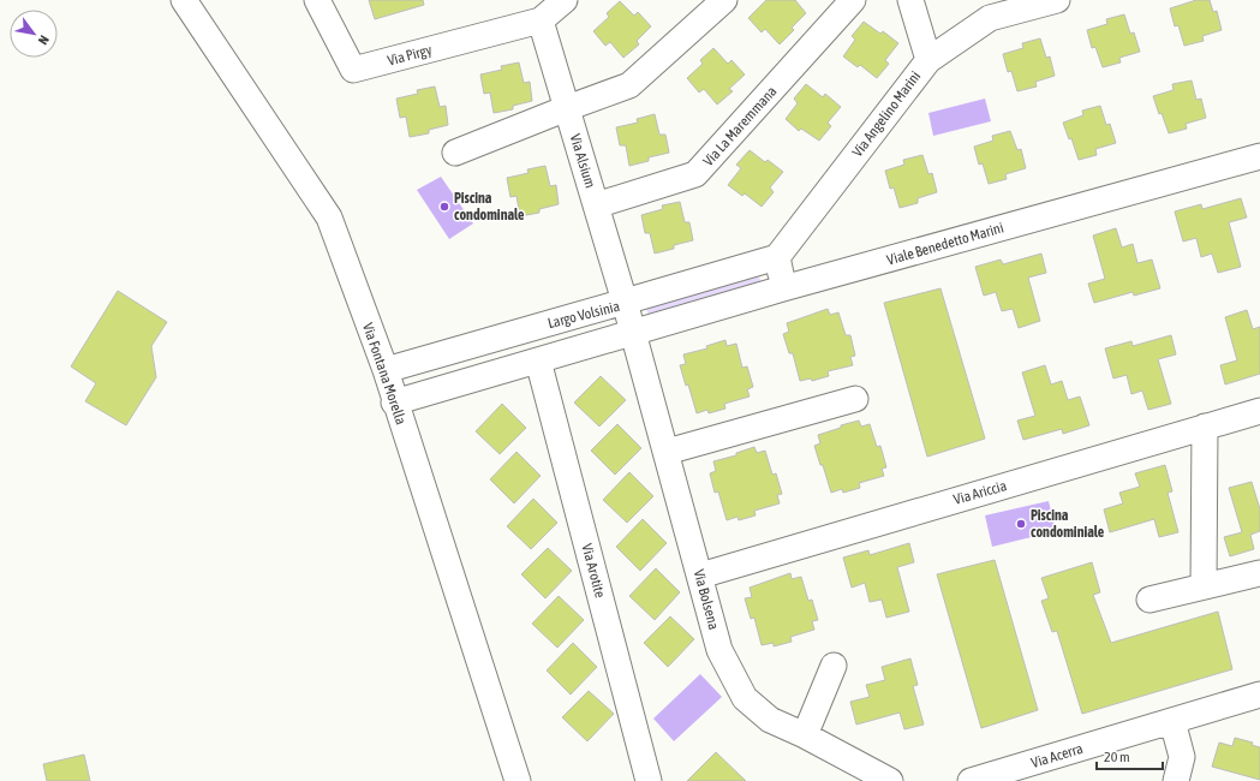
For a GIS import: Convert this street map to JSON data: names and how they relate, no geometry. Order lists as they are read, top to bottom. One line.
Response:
{"streets":{"street":["Via Pirgy","Via Angelino Marini","Via La Maremmana","Via Alsium","Viale Benedetto Marini","Largo Volsinia","Via Fontana Morella","Via Ariccia","Via Arotite","Via Bolsena","Via Acerra"]},"crossings":[["Via Pirgy","Via Alsium"],["Via La Maremmana","Via Alsium"],["Via Alsium","Largo Volsinia"],["Viale Benedetto Marini","Largo Volsinia"],["Viale Benedetto Marini","Via Bolsena"],["Largo Volsinia","Via Fontana Morella"],["Largo Volsinia","Via Bolsena"],["Via Ariccia","Via Bolsena"]],"places":["Piscina condominale","Piscina condominiale"],"scale_bar":"20 m","north":"bottom right"}
